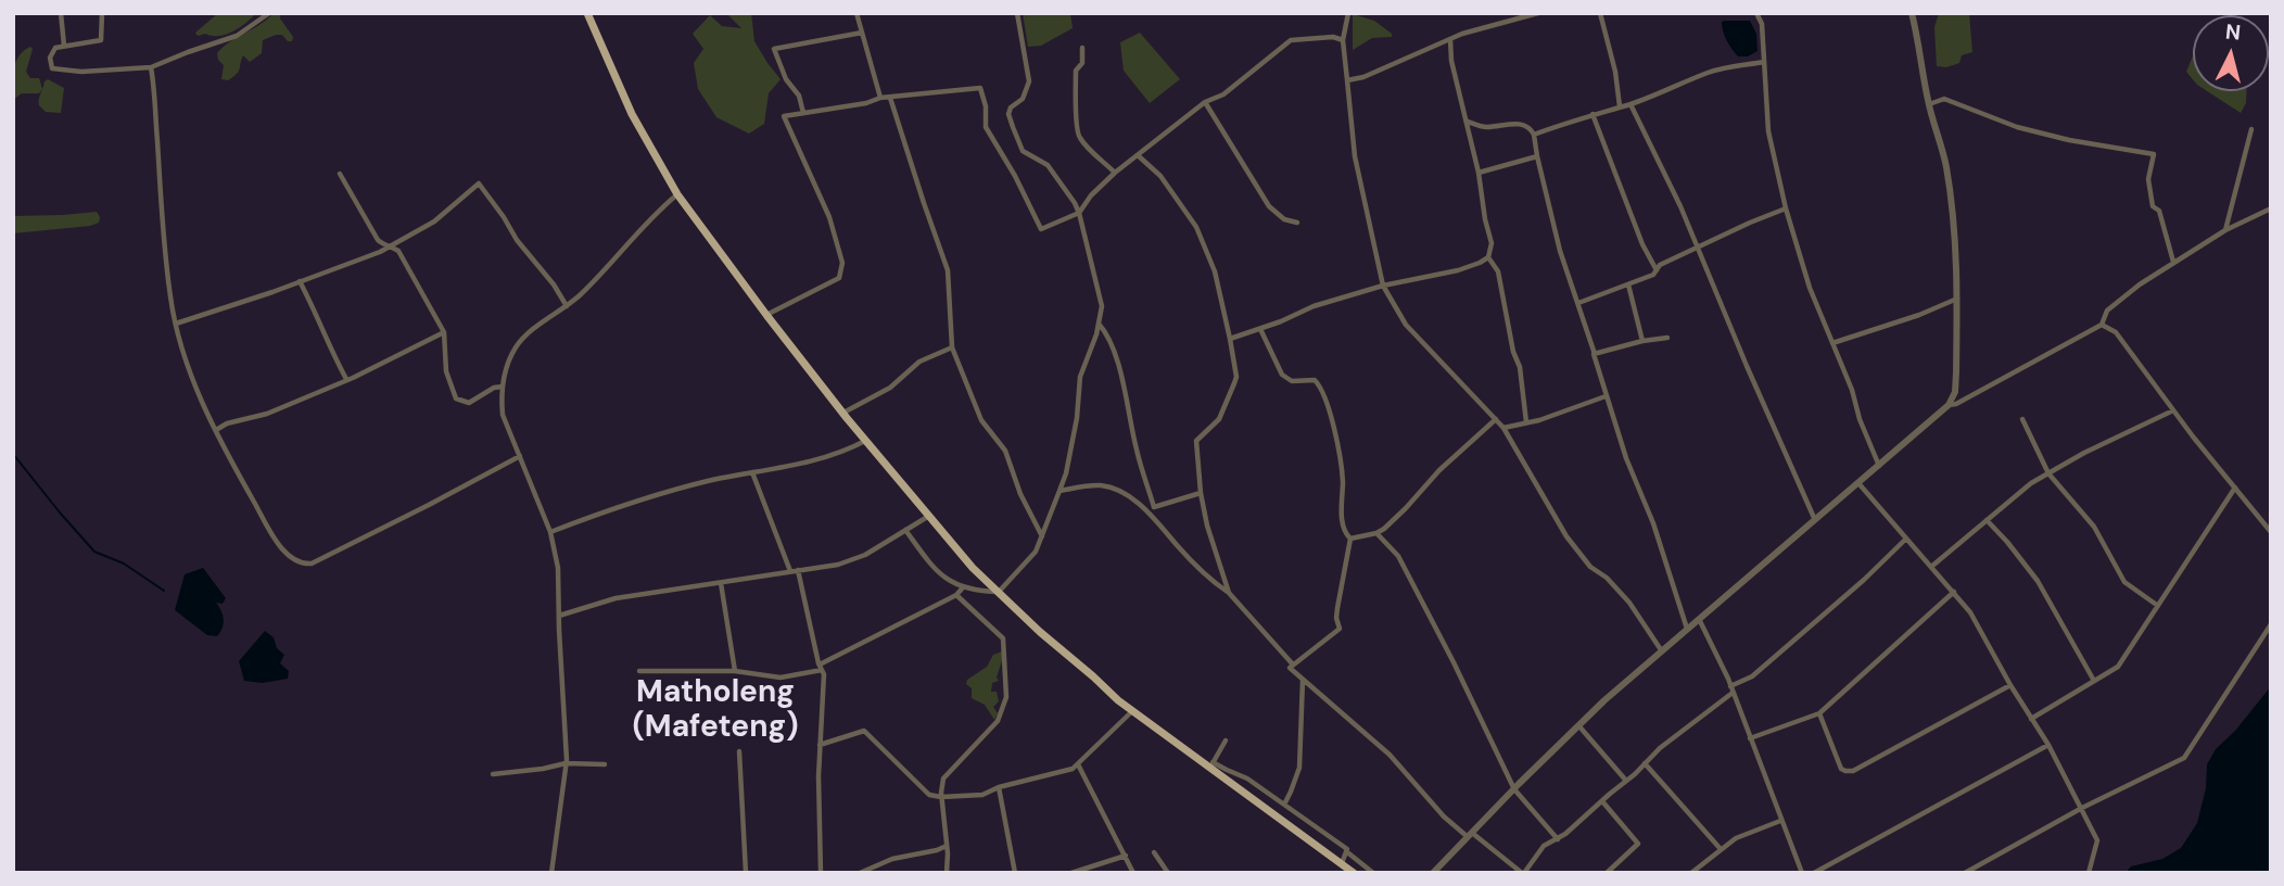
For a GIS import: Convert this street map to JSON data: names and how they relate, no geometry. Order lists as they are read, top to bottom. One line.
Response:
{"districts":["Matholeng (Mafeteng)"],"north":"top"}
